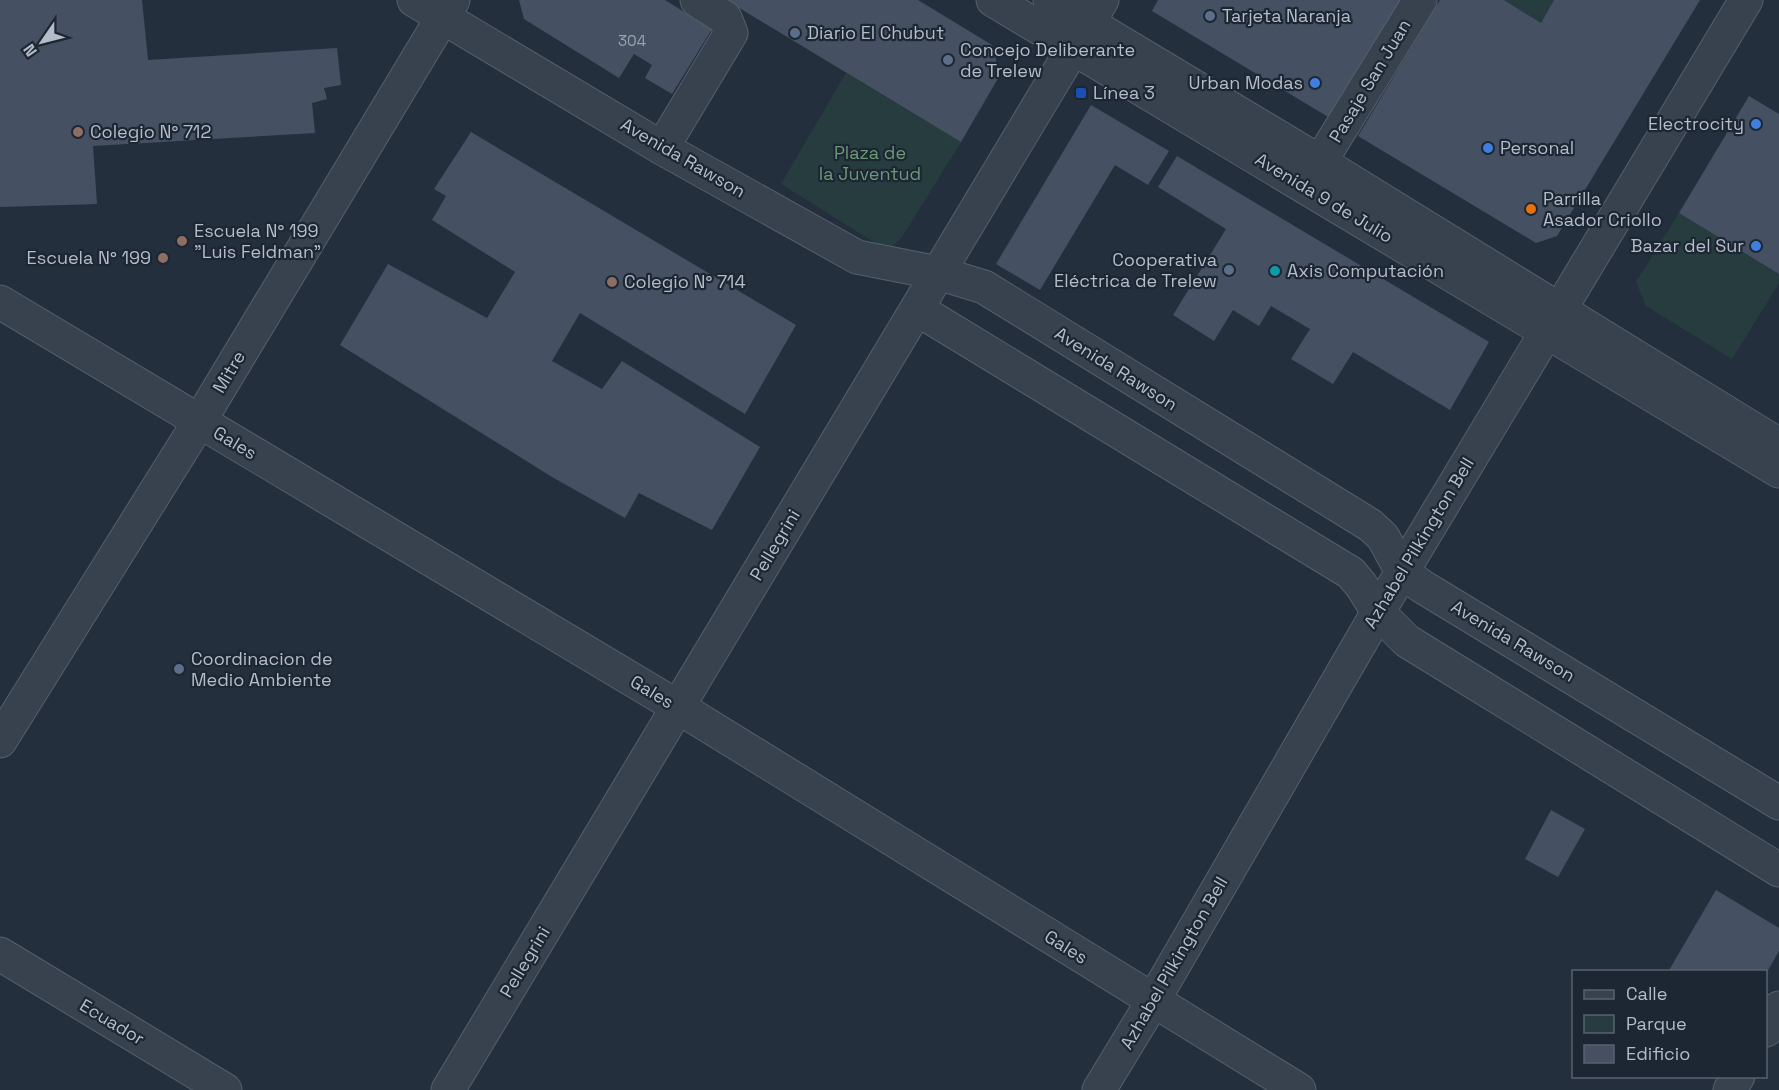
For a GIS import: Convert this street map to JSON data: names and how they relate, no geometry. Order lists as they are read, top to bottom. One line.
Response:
{"streets":{"street":["Pasaje San Juan","Avenida Rawson","Avenida 9 de Julio","Mitre","Gales","Azhabel Pilkington Bell","Pellegrini","Ecuador"]},"crossings":[["Pasaje San Juan","Avenida 9 de Julio"],["Avenida Rawson","Mitre"],["Avenida Rawson","Azhabel Pilkington Bell"],["Avenida Rawson","Pellegrini"],["Avenida 9 de Julio","Azhabel Pilkington Bell"],["Avenida 9 de Julio","Pellegrini"],["Mitre","Gales"],["Gales","Azhabel Pilkington Bell"],["Gales","Pellegrini"]],"parks":["Plaza de la Juventud"],"places":{"other":["Tarjeta Naranja","Diario El Chubut","Concejo Deliberante de Trelew","Urban Modas","Electrocity","Colegio N° 712","Personal","Parrilla Asador Criollo","Escuela N° 199 \"Luis Feldman\"","Bazar del Sur","Escuela N° 199","Cooperativa Eléctrica de Trelew","Axis Computación","Colegio N° 714","Coordinacion de Medio Ambiente"],"transit":["Línea 3"]},"house_numbers":["304"],"legend":["Calle","Parque","Edificio"],"north":"bottom left"}
